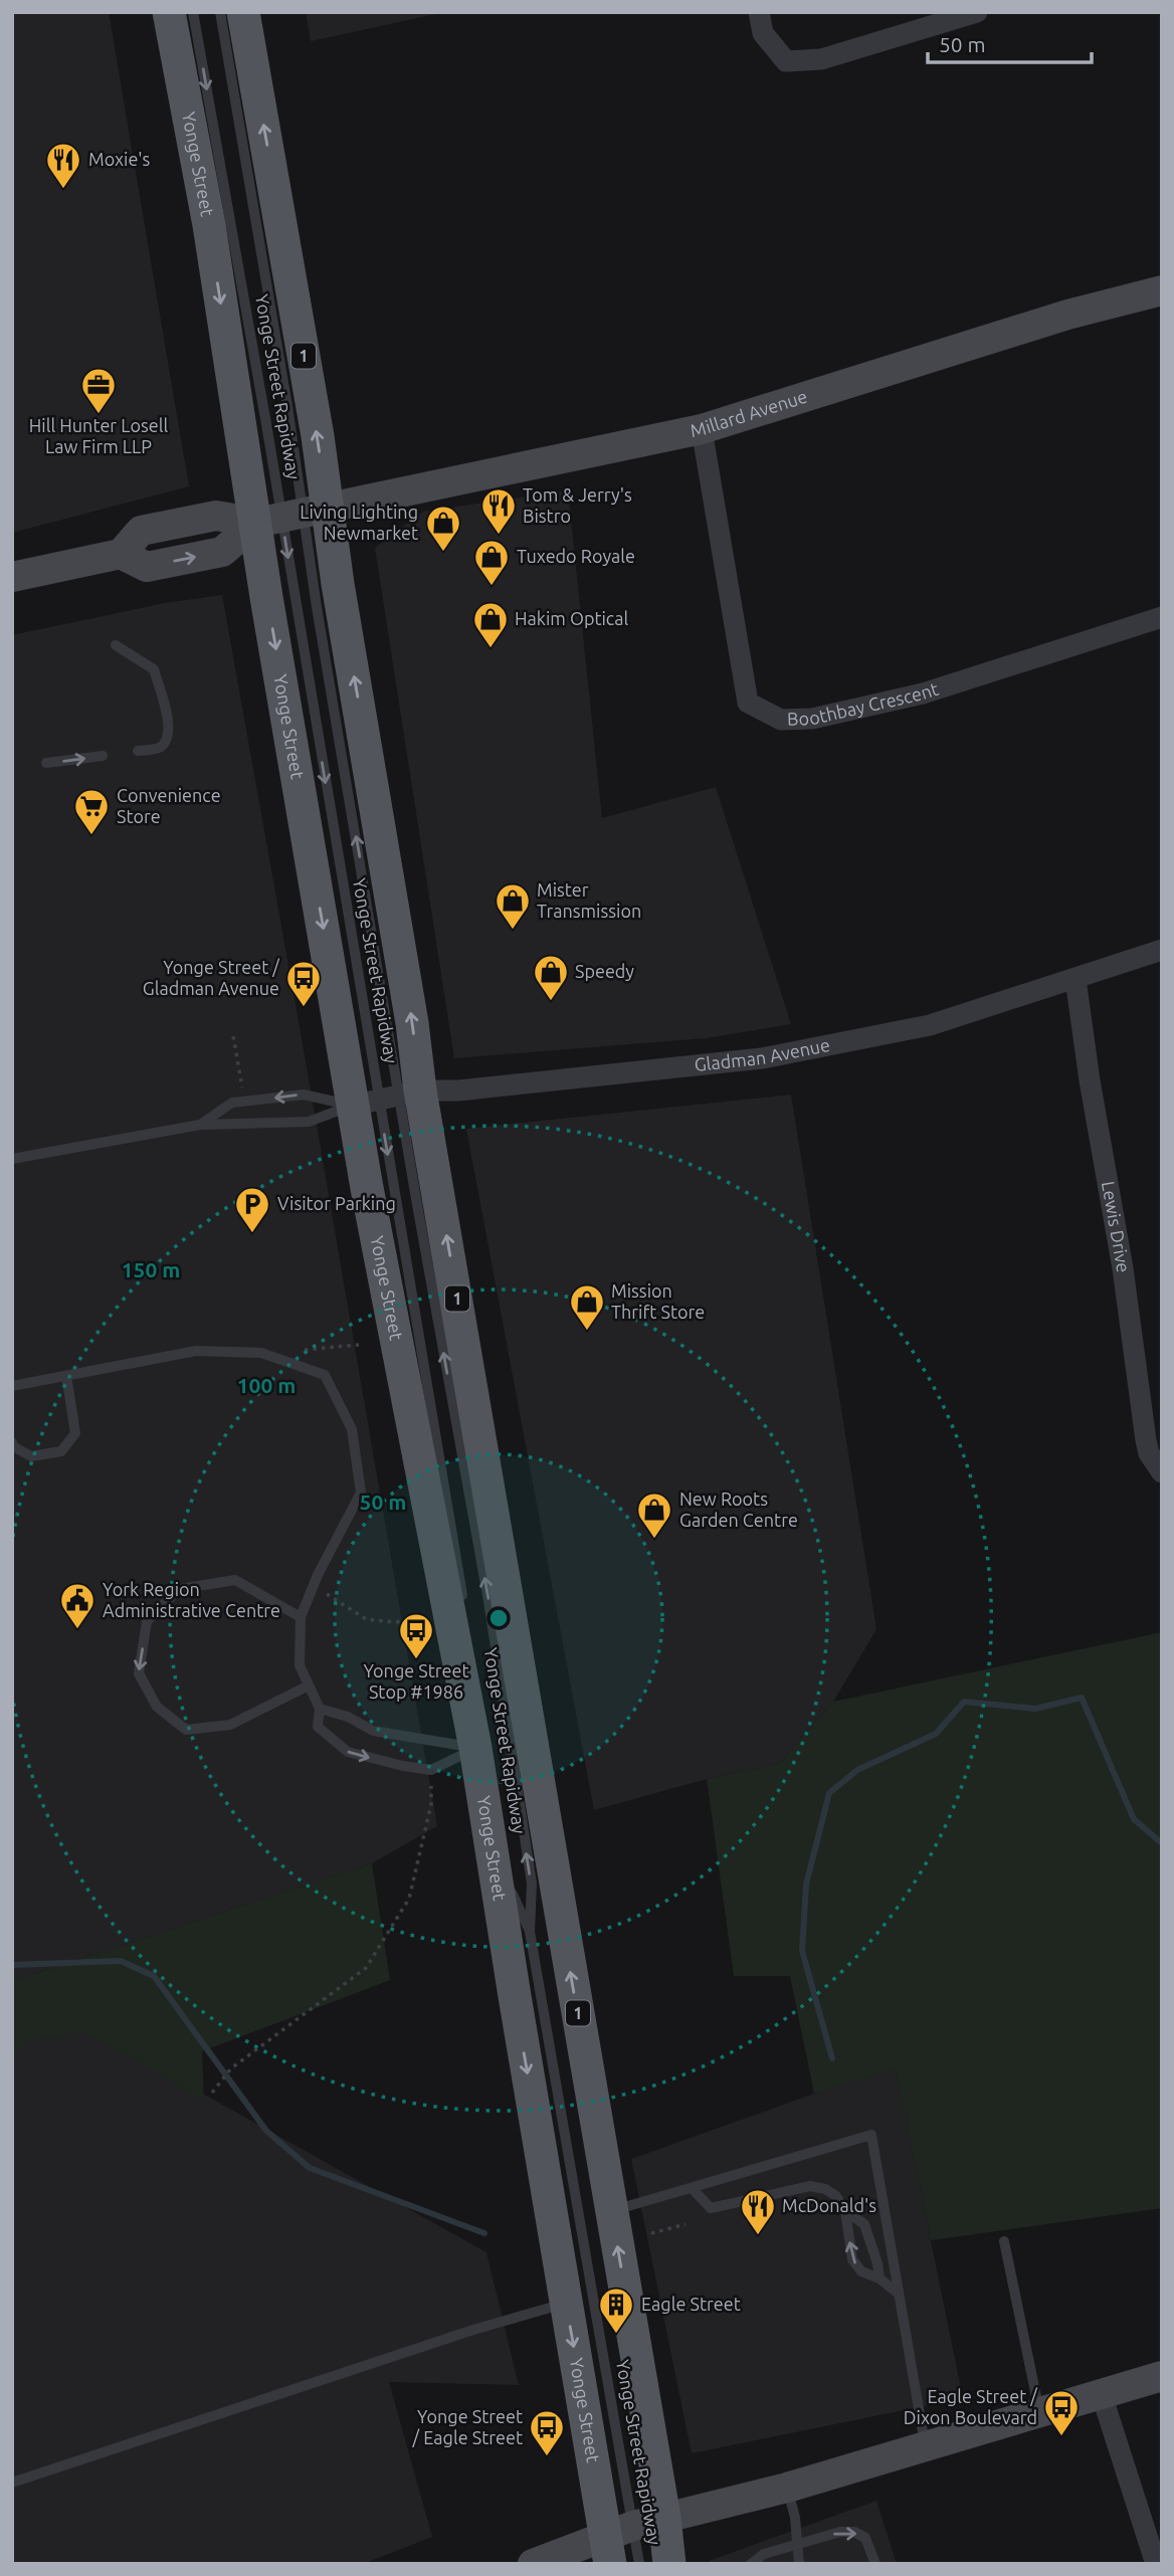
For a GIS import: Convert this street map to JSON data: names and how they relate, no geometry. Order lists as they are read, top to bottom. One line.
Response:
{"streets":{"main road":["Yonge Street","1","Millard Avenue"],"street":["Boothbay Crescent","Gladman Avenue","Lewis Drive"],"lane":["Yonge Street Rapidway"]},"crossings":[["Yonge Street","Yonge Street Rapidway"],["Yonge Street","Millard Avenue"],["Yonge Street","Gladman Avenue"],["Yonge Street Rapidway","Millard Avenue"],["Yonge Street Rapidway","Gladman Avenue"],["Millard Avenue","Boothbay Crescent"],["Gladman Avenue","Lewis Drive"]],"places":{"restaurant":["Moxie's","Tom & Jerry's Bistro","McDonald's"],"office":["Hill Hunter Losell Law Firm LLP"],"shop":["Living Lighting Newmarket","Tuxedo Royale","Hakim Optical","Mister Transmission","Speedy","Mission Thrift Store","New Roots Garden Centre"],"supermarket":["Convenience Store"],"bus stop":["Yonge Street / Gladman Avenue","Yonge Street Stop #1986","Eagle Street / Dixon Boulevard","Yonge Street / Eagle Street"],"parking":["Visitor Parking"],"public building":["York Region Administrative Centre"],"building":["Eagle Street"]},"scale_bar":"50 m","rings":["150 m","100 m","50 m"]}
